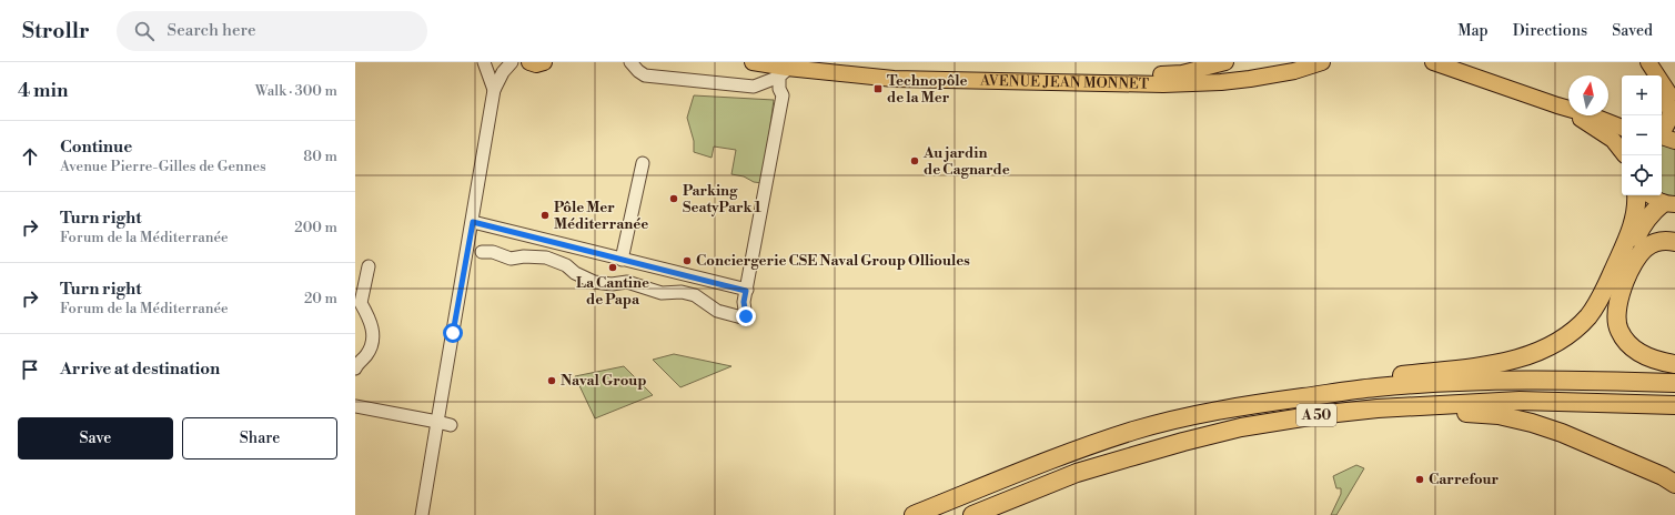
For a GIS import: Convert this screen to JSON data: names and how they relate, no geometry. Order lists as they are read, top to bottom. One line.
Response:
{"streets":{"highway":["A 50"],"main road":["AVENUE JEAN MONNET"]},"places":{"transit":["Technopôle de la Mer"],"other":["Au jardin de Cagnarde","Parking SeatyPark 1","Pôle Mer Méditerranée","Conciergerie CSE Naval Group Ollioules","La Cantine de Papa","Naval Group","Carrefour"]},"north":"top","page":{"header":"Strollr","search":"Search here","nav":["Map","Directions","Saved"],"heading":["4 min","Walk · 300 m"],"map_buttons":["+","−"],"list":[["Continue","Avenue Pierre-Gilles de Gennes","80 m"],["Turn right","Forum de la Méditerranée","200 m"],["Turn right","Forum de la Méditerranée","20 m"],"Arrive at destination"],"buttons":["Save","Share"]}}
